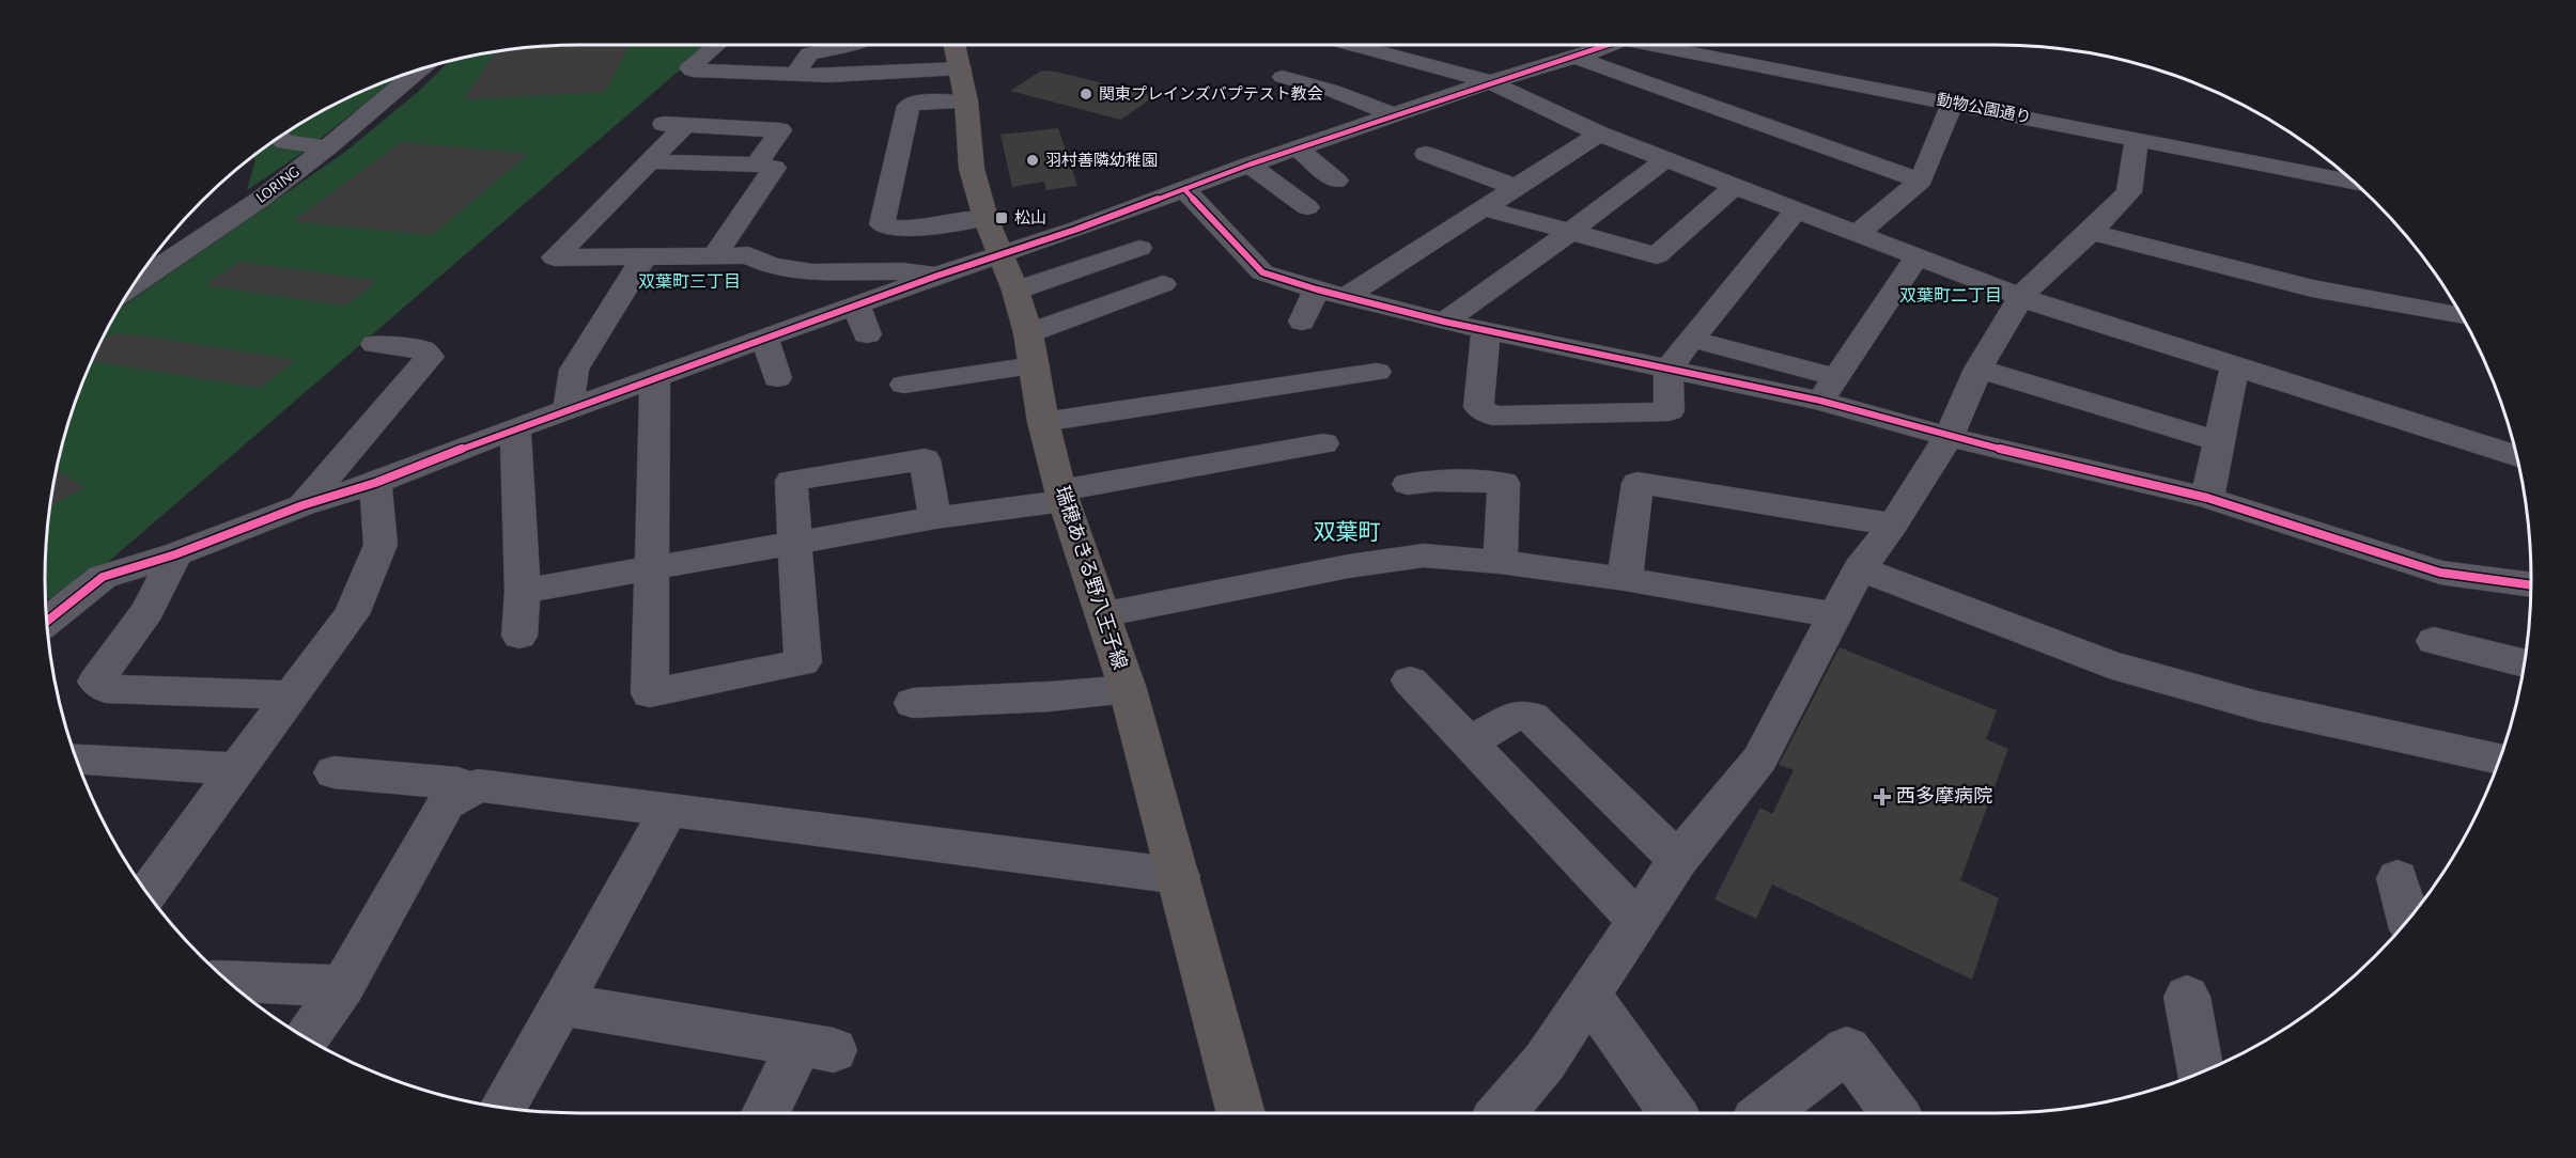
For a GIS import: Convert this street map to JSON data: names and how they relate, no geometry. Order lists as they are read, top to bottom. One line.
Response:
{"streets":{"main road":["瑞穂あきる野八王子線"],"street":["動物公園通り","LORING"]},"districts":["双葉町三丁目","双葉町二丁目","双葉町"],"places":{"other":["関東プレインズバプテスト教会","羽村善隣幼稚園"],"transit":["松山"],"health":["西多摩病院"]}}
